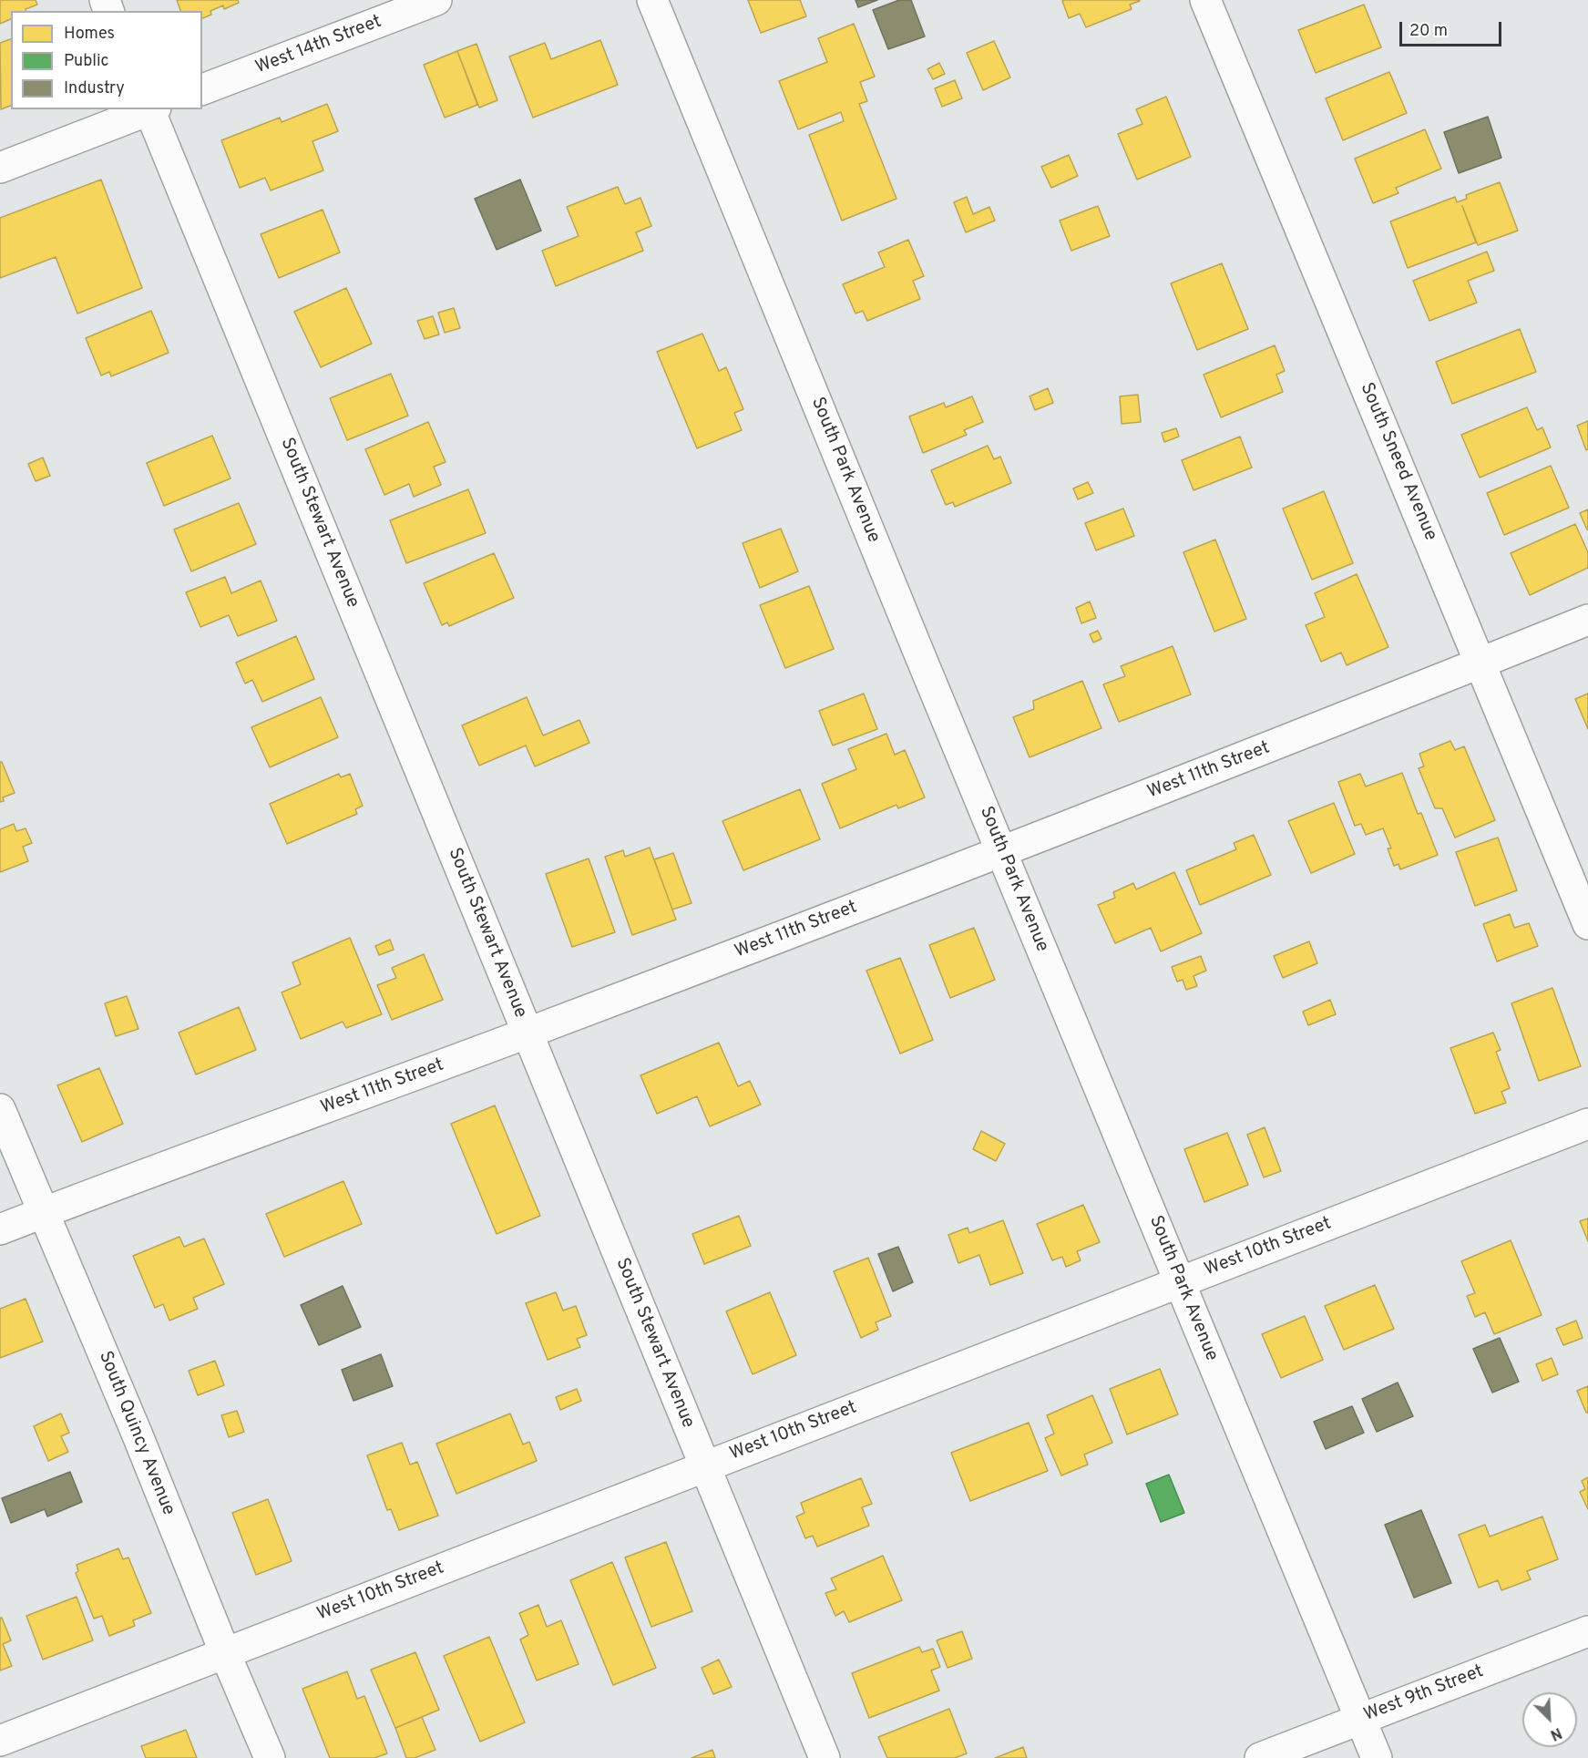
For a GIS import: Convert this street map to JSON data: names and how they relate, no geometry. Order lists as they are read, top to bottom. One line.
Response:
{"streets":{"street":["West 14th Street","South Sneed Avenue","South Park Avenue","South Stewart Avenue","West 11th Street","West 10th Street","South Quincy Avenue","West 9th Street"]},"crossings":[["South Sneed Avenue","West 11th Street"],["South Park Avenue","West 11th Street"],["South Park Avenue","West 10th Street"],["South Park Avenue","West 9th Street"],["South Stewart Avenue","West 11th Street"],["South Stewart Avenue","West 10th Street"],["West 11th Street","South Quincy Avenue"],["West 10th Street","South Quincy Avenue"]],"legend":["Homes","Public","Industry"],"scale_bar":"20 m","north":"bottom right"}
